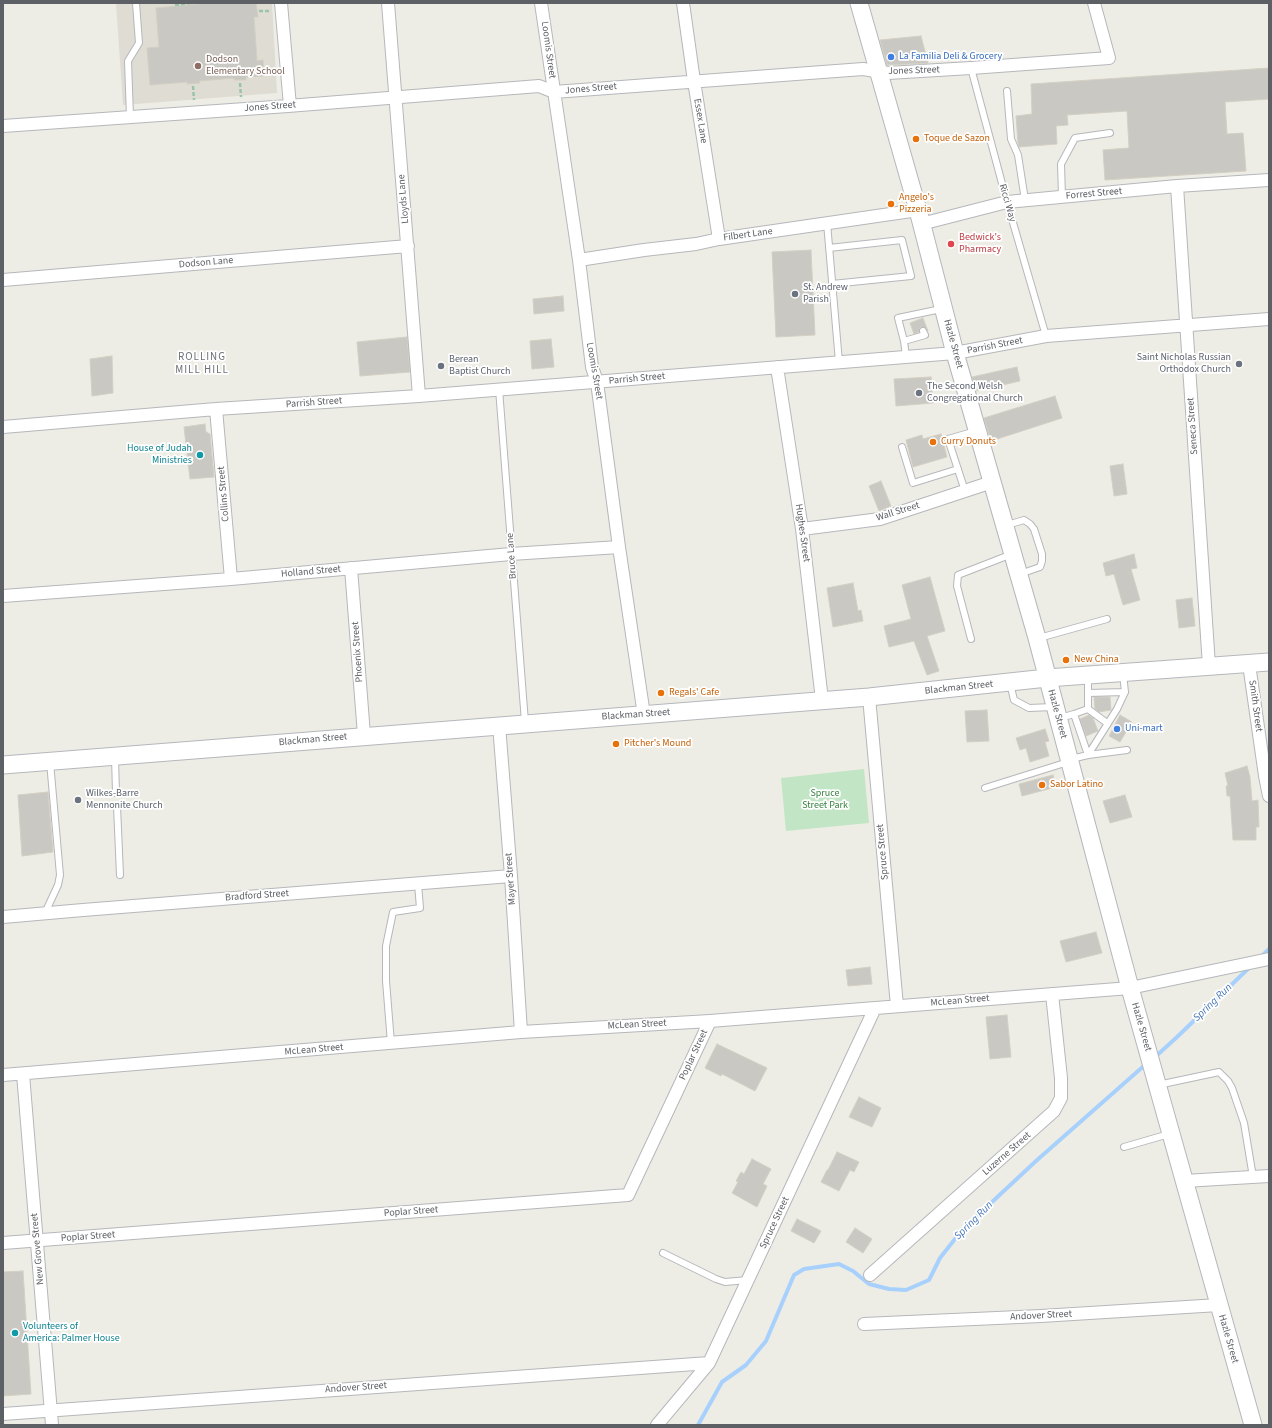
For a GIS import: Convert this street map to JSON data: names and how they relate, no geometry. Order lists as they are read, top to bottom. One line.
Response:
{"streets":{"main road":["Hazle Street","Blackman Street"],"street":["Loomis Street","Jones Street","Essex Lane","Forrest Street","Lloyds Lane","Filbert Lane","Dodson Lane","Parrish Street","Seneca Street","Collins Street","Wall Street","Hughes Street","Holland Street","Phoenix Street","Smith Street","Spruce Street","Mayer Street","Bradford Street","McLean Street","Poplar Street","Luzerne Street","New Grove Street","Andover Street"],"lane":["Ricci Way","Bruce Lane"]},"crossings":[["Loomis Street","Jones Street"],["Loomis Street","Filbert Lane"],["Loomis Street","Parrish Street"],["Loomis Street","Holland Street"],["Loomis Street","Blackman Street"],["Jones Street","Essex Lane"],["Jones Street","Lloyds Lane"],["Jones Street","Ricci Way"],["Jones Street","Hazle Street"],["Essex Lane","Filbert Lane"],["Forrest Street","Ricci Way"],["Forrest Street","Filbert Lane"],["Forrest Street","Hazle Street"],["Forrest Street","Seneca Street"],["Lloyds Lane","Dodson Lane"],["Lloyds Lane","Parrish Street"],["Ricci Way","Parrish Street"],["Filbert Lane","Hazle Street"],["Hazle Street","Parrish Street"],["Hazle Street","Wall Street"],["Hazle Street","Blackman Street"],["Hazle Street","McLean Street"],["Hazle Street","Andover Street"],["Parrish Street","Seneca Street"],["Parrish Street","Collins Street"],["Parrish Street","Hughes Street"],["Parrish Street","Bruce Lane"],["Seneca Street","Blackman Street"],["Collins Street","Holland Street"],["Wall Street","Hughes Street"],["Hughes Street","Blackman Street"],["Bruce Lane","Holland Street"],["Bruce Lane","Blackman Street"],["Holland Street","Phoenix Street"],["Phoenix Street","Blackman Street"],["Blackman Street","Smith Street"],["Blackman Street","Spruce Street"],["Blackman Street","Mayer Street"],["Spruce Street","McLean Street"],["Spruce Street","Andover Street"],["Mayer Street","Bradford Street"],["Mayer Street","McLean Street"],["McLean Street","Poplar Street"],["McLean Street","Luzerne Street"],["McLean Street","New Grove Street"],["Poplar Street","New Grove Street"],["New Grove Street","Andover Street"]],"districts":["ROLLING MILL HILL"],"water":["Spring Run"],"parks":["Spruce Street Park"],"places":["La Familia Deli & Grocery","Dodson Elementary School","Toque de Sazon","Angelo's Pizzeria","Bedwick's Pharmacy","St. Andrew Parish","Saint Nicholas Russian Orthodox Church","Berean Baptist Church","The Second Welsh Congregational Church","Curry Donuts","House of Judah Ministries","New China","Regals' Cafe","Uni-mart","Pitcher's Mound","Sabor Latino","Wilkes-Barre Mennonite Church","Volunteers of America: Palmer House"]}
